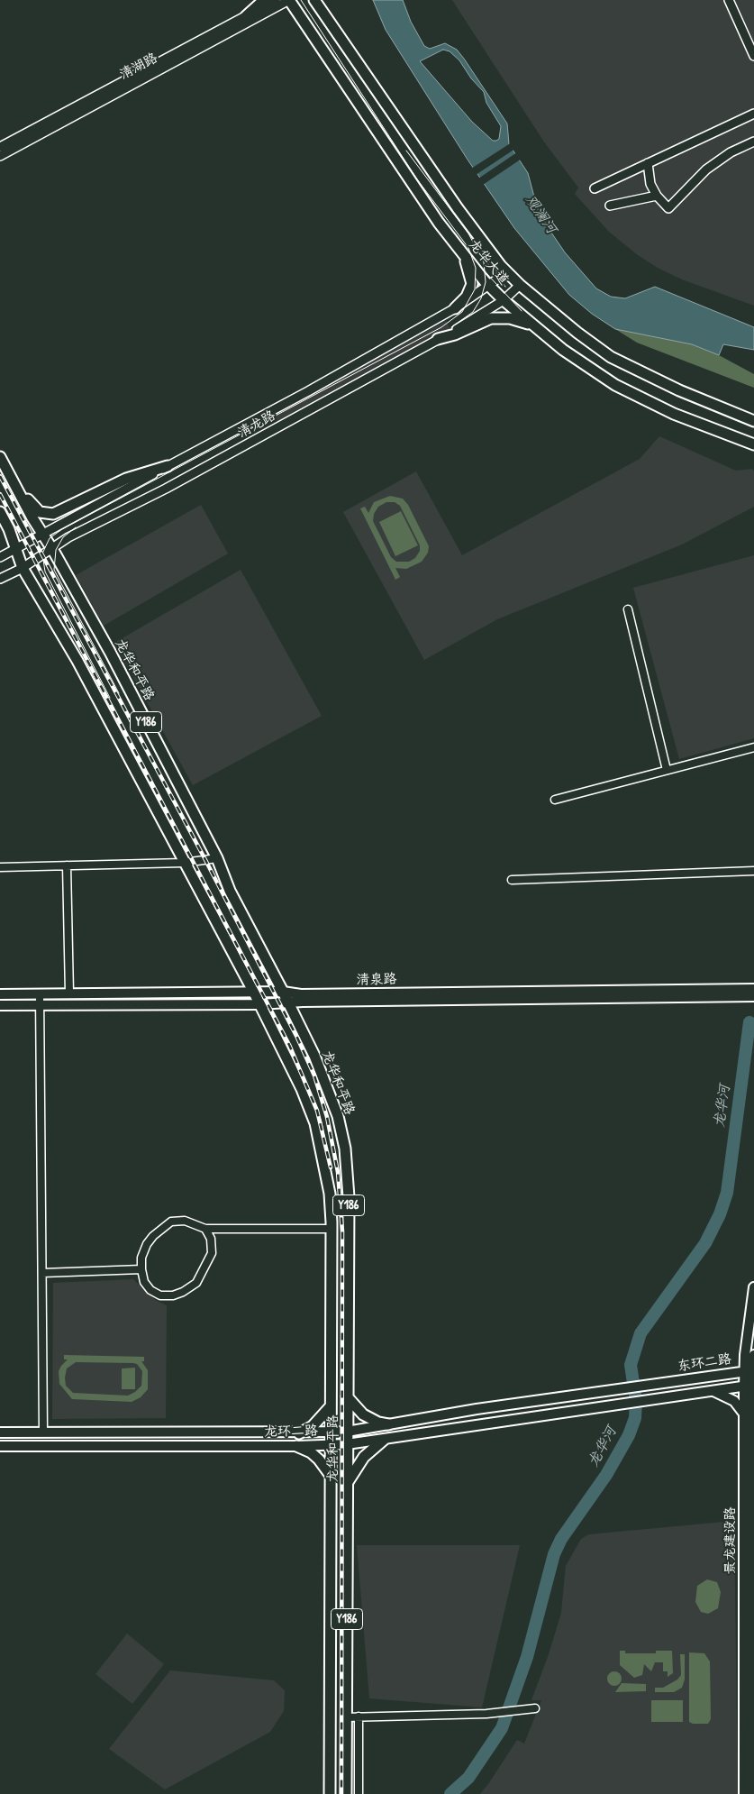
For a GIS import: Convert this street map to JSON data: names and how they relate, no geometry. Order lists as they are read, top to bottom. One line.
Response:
{"streets":{"main road":["龙华大道","龙华和平路","Y186","清泉路","东环二路","龙环二路","景龙建设路"],"street":["清湖路","清龙路"]},"crossings":[["清湖路","龙华大道"],["龙华大道","清龙路"],["清龙路","龙华和平路"],["龙华和平路","清泉路"],["龙华和平路","龙环二路"],["东环二路","龙环二路"],["东环二路","景龙建设路"]],"water":["观澜河","龙华河"]}
